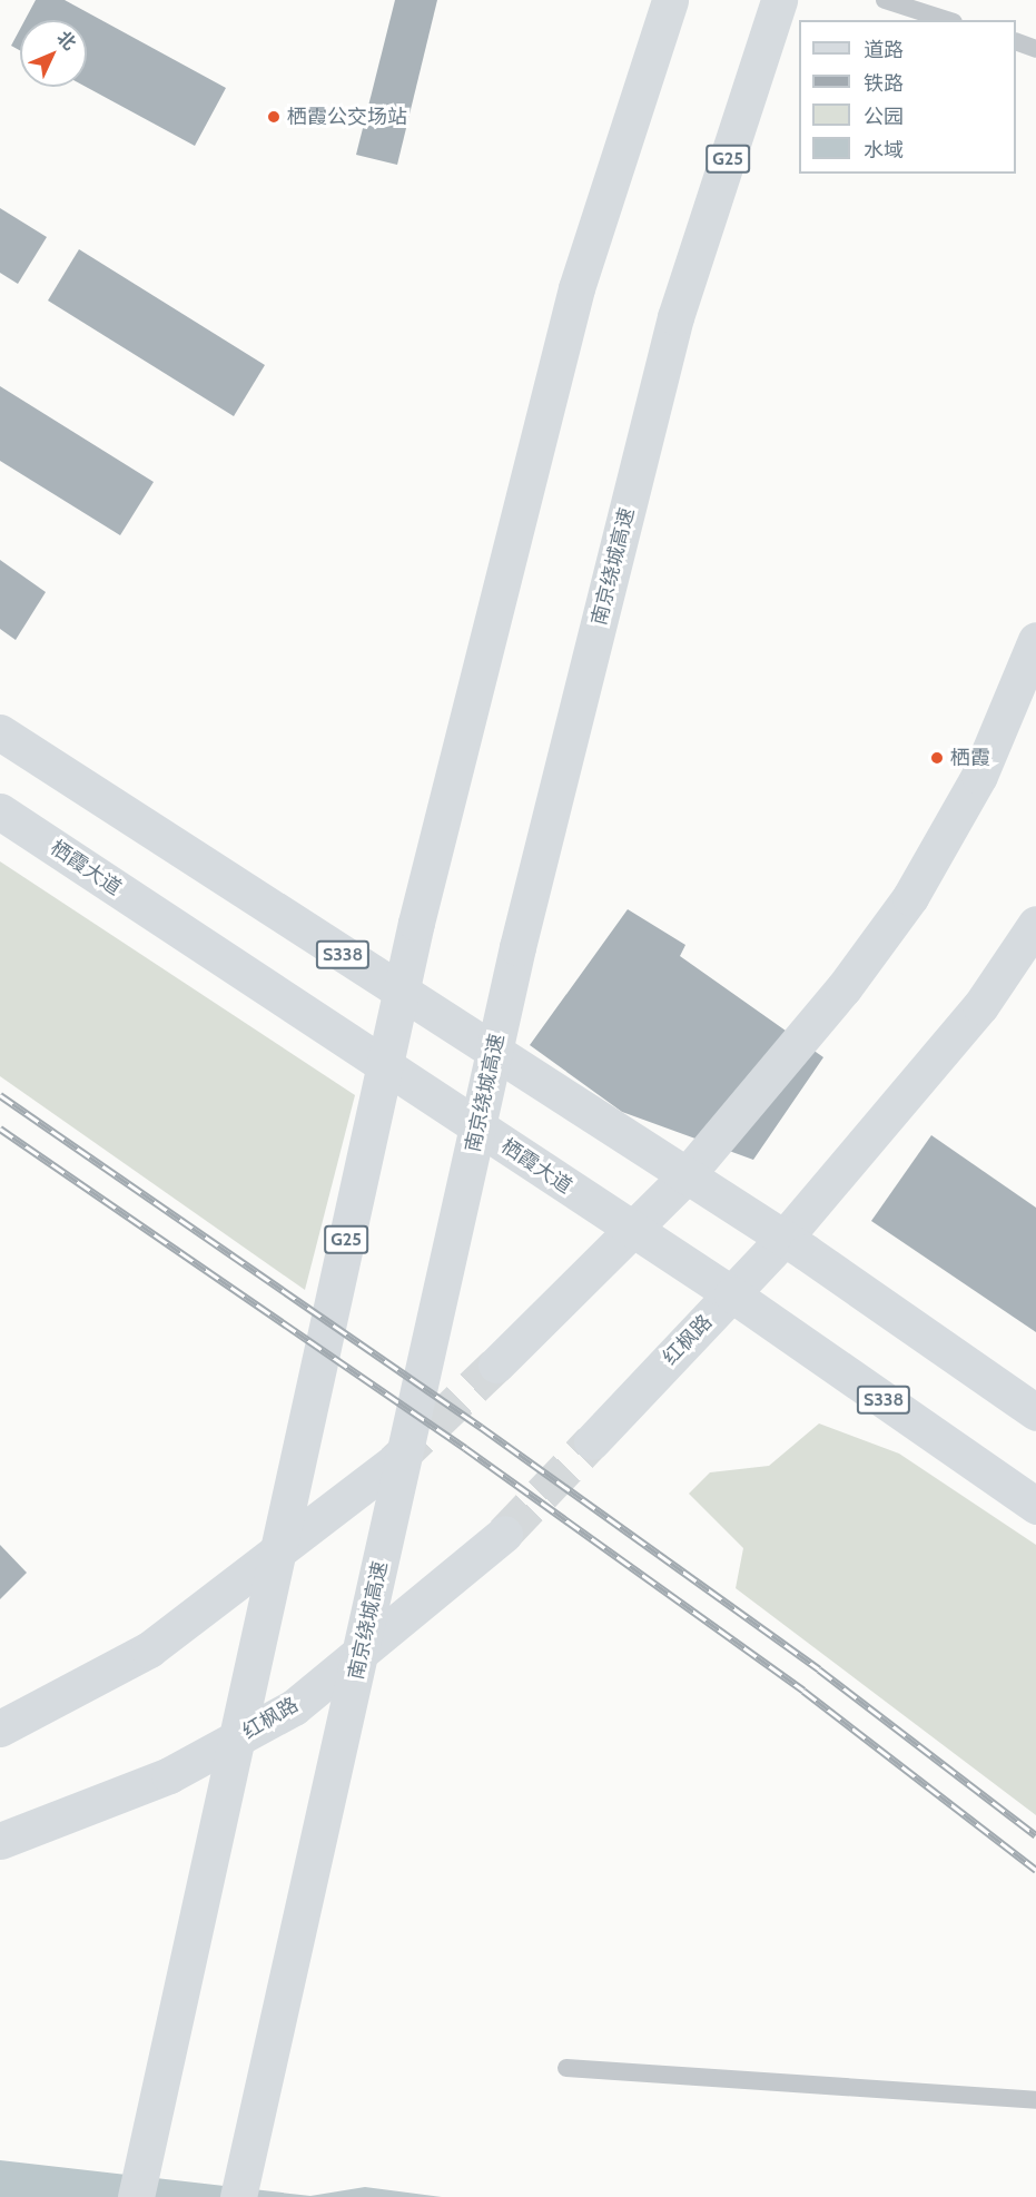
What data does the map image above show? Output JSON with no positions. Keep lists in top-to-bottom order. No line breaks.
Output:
{"streets":{"main road":["G25","南京绕城高速","栖霞大道","S338","红枫路"]},"crossings":[["栖霞大道","红枫路"],["S338","红枫路"]],"places":["栖霞公交场站","栖霞"],"legend":["道路","铁路","公园","水域"],"north":"top right"}
